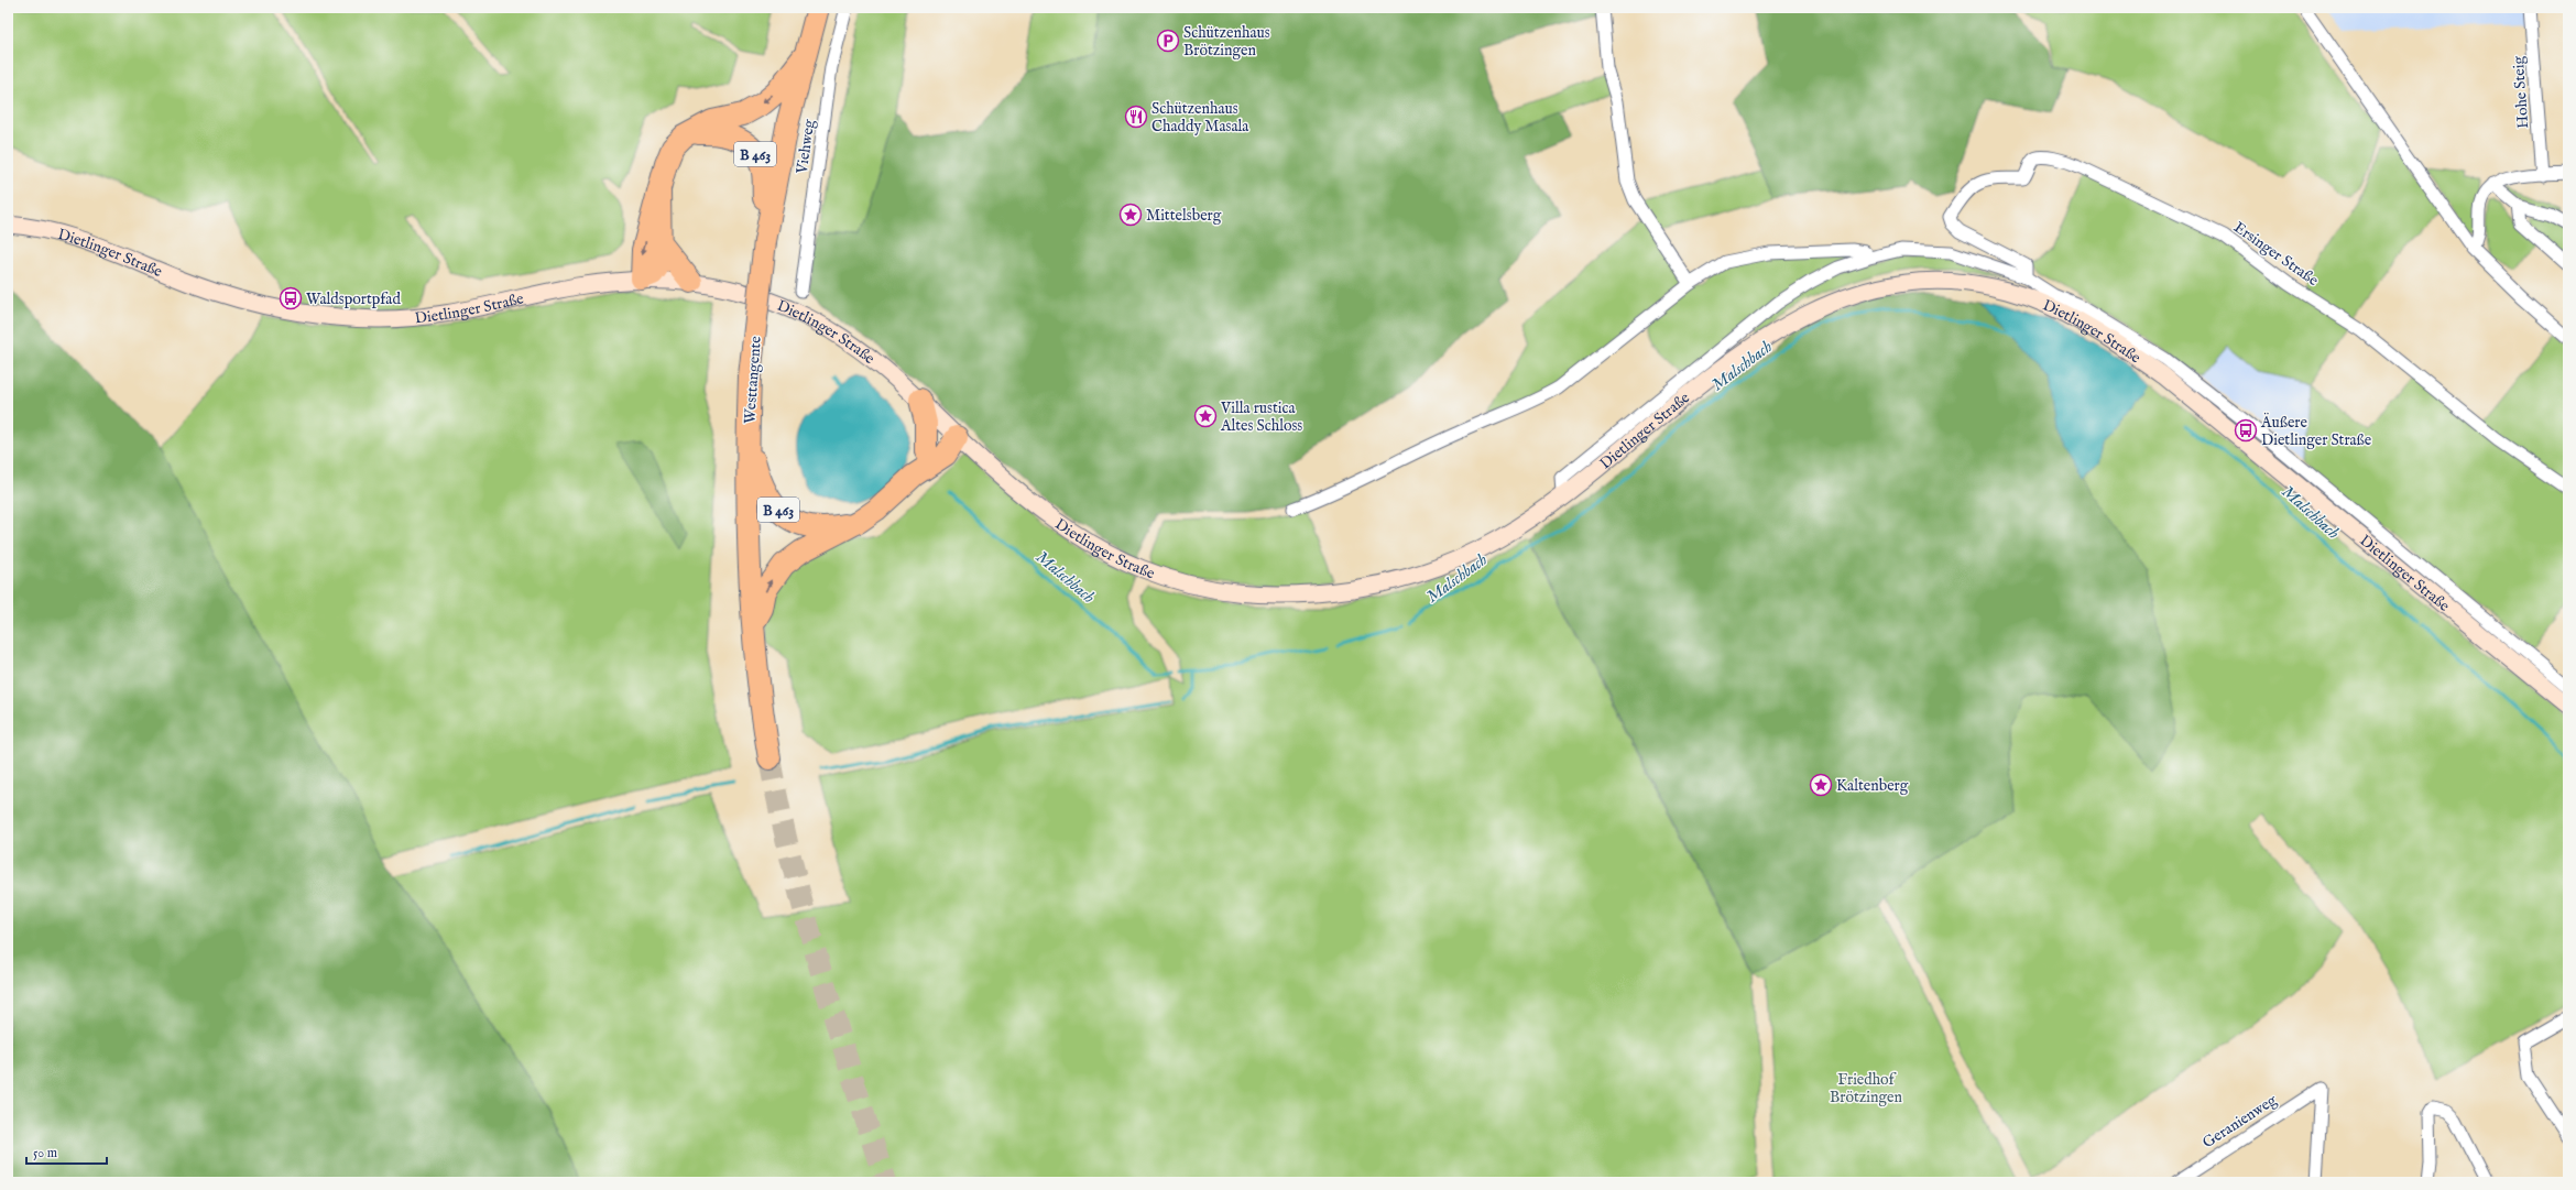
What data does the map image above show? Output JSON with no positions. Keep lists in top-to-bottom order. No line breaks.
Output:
{"streets":{"highway":["B 463","Westtangente"],"main road":["Dietlinger Straße"],"street":["Hohe Steig","Viehweg","Ersinger Straße","Geranienweg"]},"crossings":[["B 463","Dietlinger Straße"],["B 463","Westtangente"],["Dietlinger Straße","Ersinger Straße"]],"water":["Malschbach"],"parks":["Friedhof Brötzingen"],"places":{"parking":["Schützenhaus Brötzingen"],"restaurant":["Schützenhaus Chaddy Masala"],"place":["Mittelsberg","Villa rustica Altes Schloss","Kaltenberg"],"bus stop":["Waldsportpfad","Äußere Dietlinger Straße"]},"scale_bar":"50 m"}
